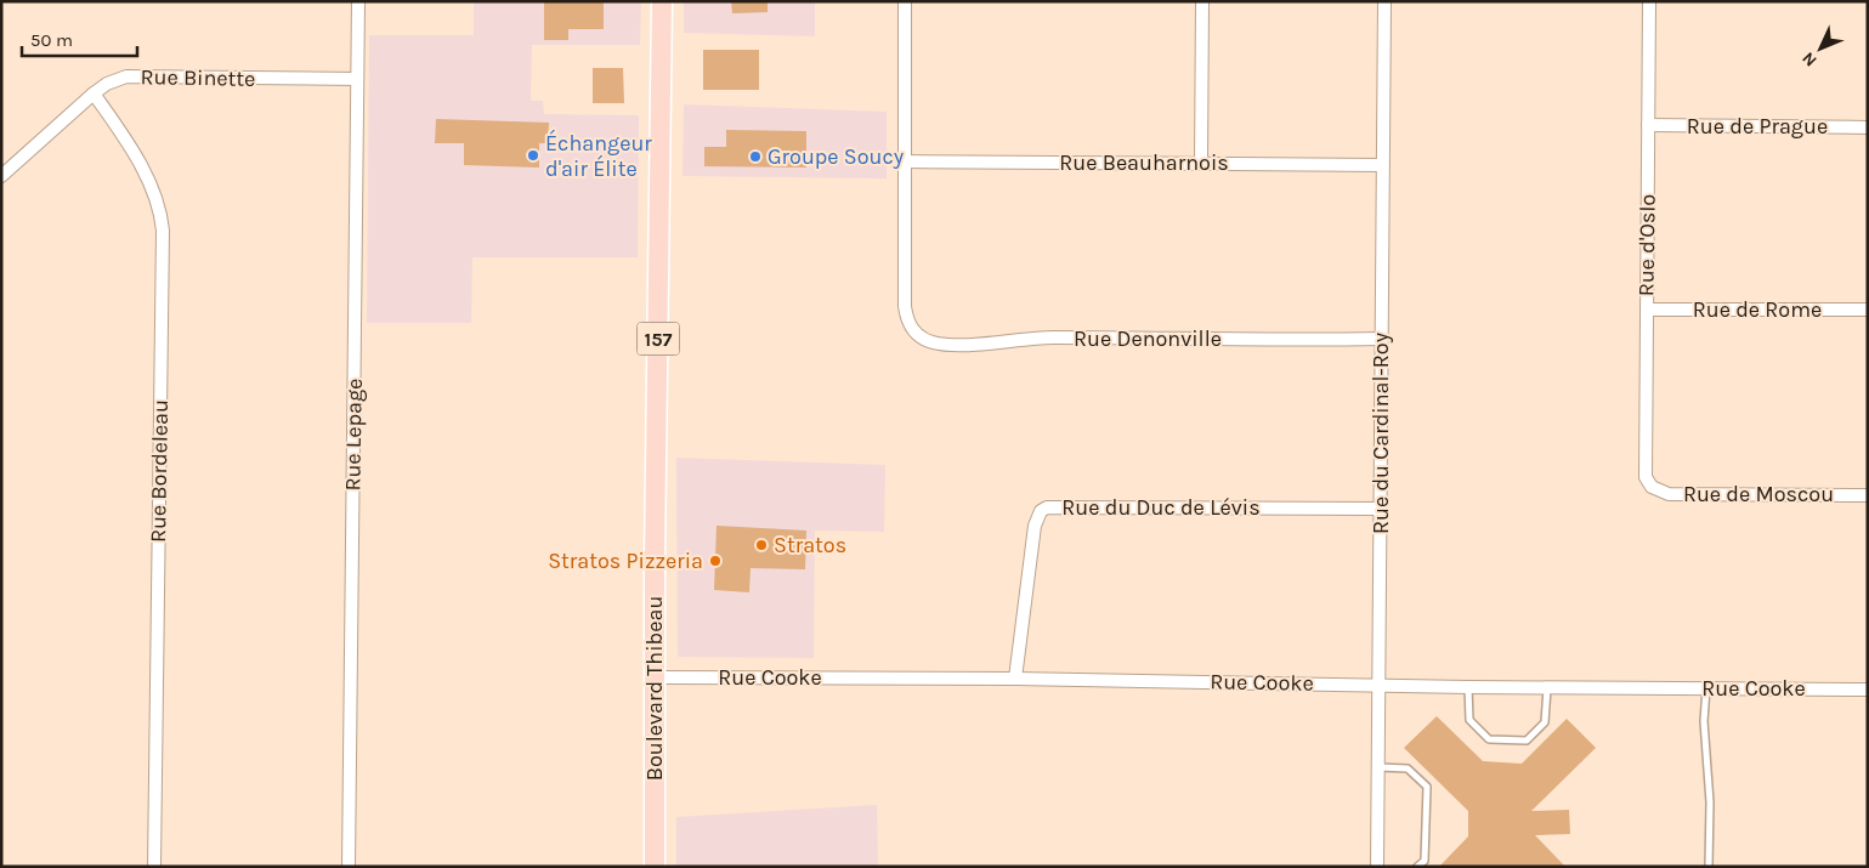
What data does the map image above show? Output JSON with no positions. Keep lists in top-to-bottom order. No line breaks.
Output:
{"streets":{"main road":["157","Boulevard Thibeau"],"street":["Rue Binette","Rue de Prague","Rue Beauharnois","Rue d'Oslo","Rue de Rome","Rue Denonville","Rue du Cardinal-Roy","Rue Lepage","Rue Bordeleau","Rue de Moscou","Rue du Duc de Lévis","Rue Cooke"]},"crossings":[["Rue Binette","Rue Lepage"],["Rue Binette","Rue Bordeleau"],["Rue de Prague","Rue d'Oslo"],["Rue Beauharnois","Rue Denonville"],["Rue Beauharnois","Rue du Cardinal-Roy"],["Rue d'Oslo","Rue de Rome"],["Rue d'Oslo","Rue de Moscou"],["Rue Denonville","Rue du Cardinal-Roy"],["Rue du Cardinal-Roy","Rue du Duc de Lévis"],["Rue du Cardinal-Roy","Rue Cooke"],["Rue du Duc de Lévis","Rue Cooke"],["Rue Cooke","Boulevard Thibeau"]],"places":["Échangeur d'air Élite","Groupe Soucy","Stratos","Stratos Pizzeria"],"scale_bar":"50 m","north":"bottom left"}
